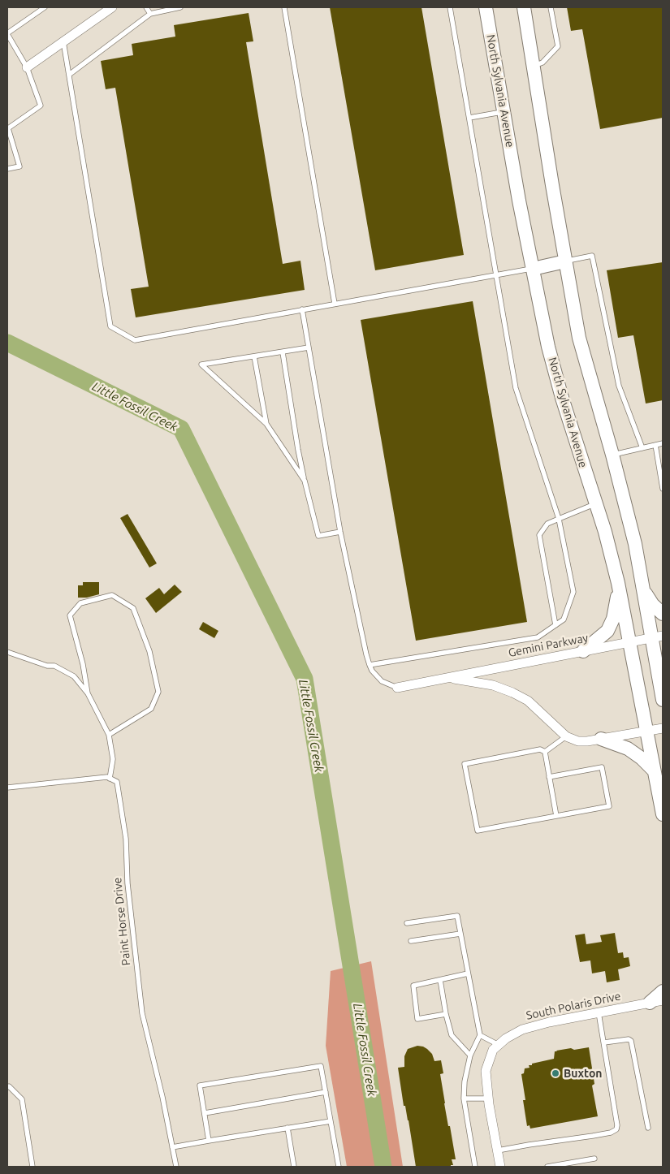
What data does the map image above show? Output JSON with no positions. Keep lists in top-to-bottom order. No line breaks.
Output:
{"streets":{"main road":["North Sylvania Avenue"],"street":["Gemini Parkway","South Polaris Drive"],"lane":["Paint Horse Drive"]},"crossings":[["North Sylvania Avenue","Gemini Parkway"]],"water":["Little Fossil Creek"],"places":["Buxton"]}
